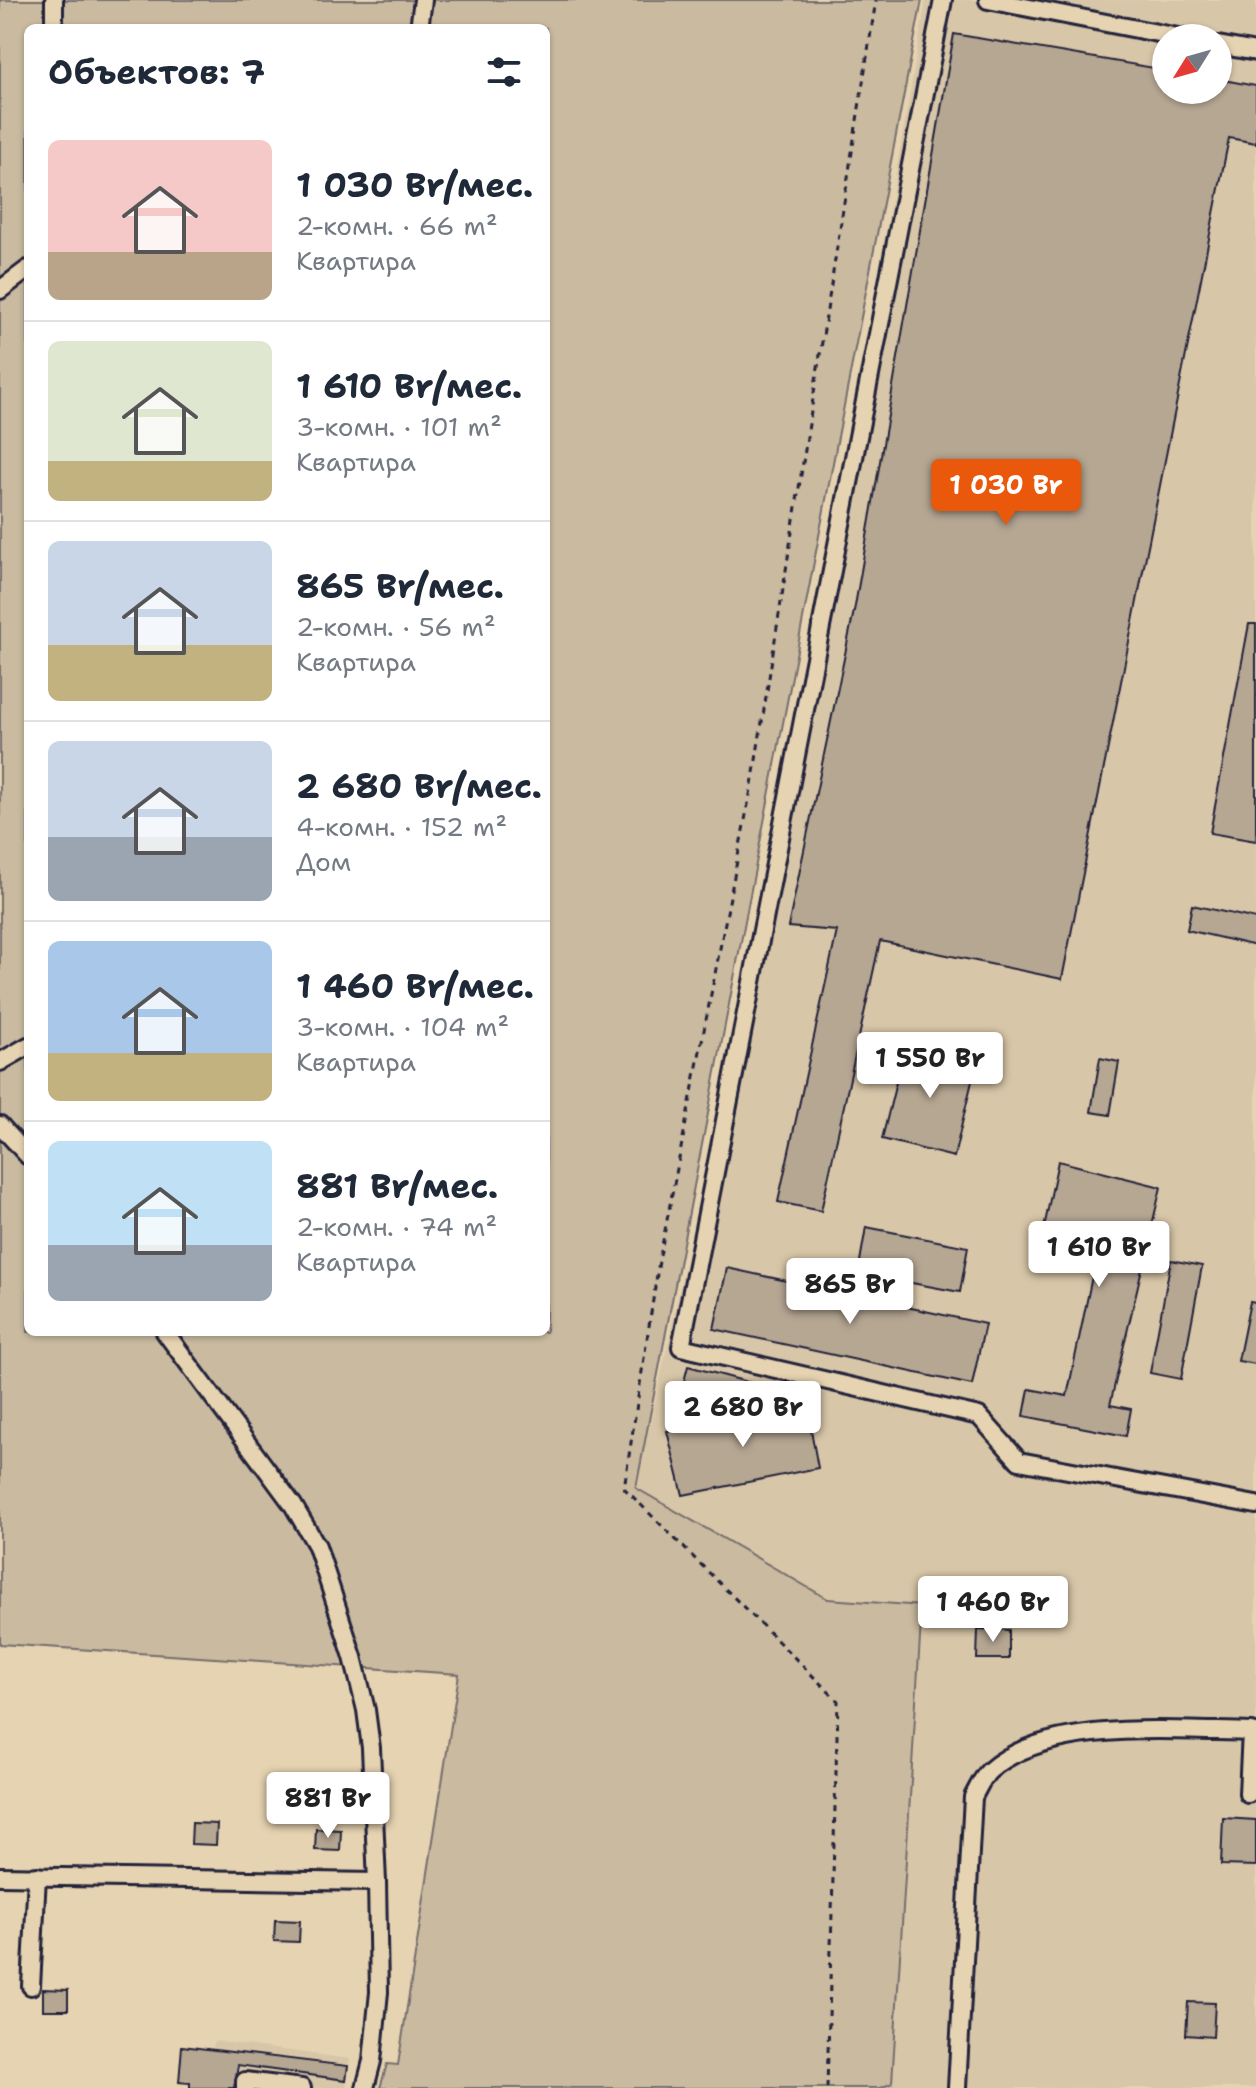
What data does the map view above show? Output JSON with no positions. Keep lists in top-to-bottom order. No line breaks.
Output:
{"north":"bottom left","page":{"heading":"Объектов: 7","list":[{"name":"1 030 Br/мес.","note":"2-комн. · 66 m² · Квартира"},{"name":"1 610 Br/мес.","note":"3-комн. · 101 m² · Квартира"},{"name":"865 Br/мес.","note":"2-комн. · 56 m² · Квартира"},{"name":"2 680 Br/мес.","note":"4-комн. · 152 m² · Дом"},{"name":"1 460 Br/мес.","note":"3-комн. · 104 m² · Квартира"},{"name":"881 Br/мес.","note":"2-комн. · 74 m² · Квартира"}],"price":["1 030 Br","1 550 Br","1 610 Br","865 Br","2 680 Br","1 460 Br","881 Br"]}}
